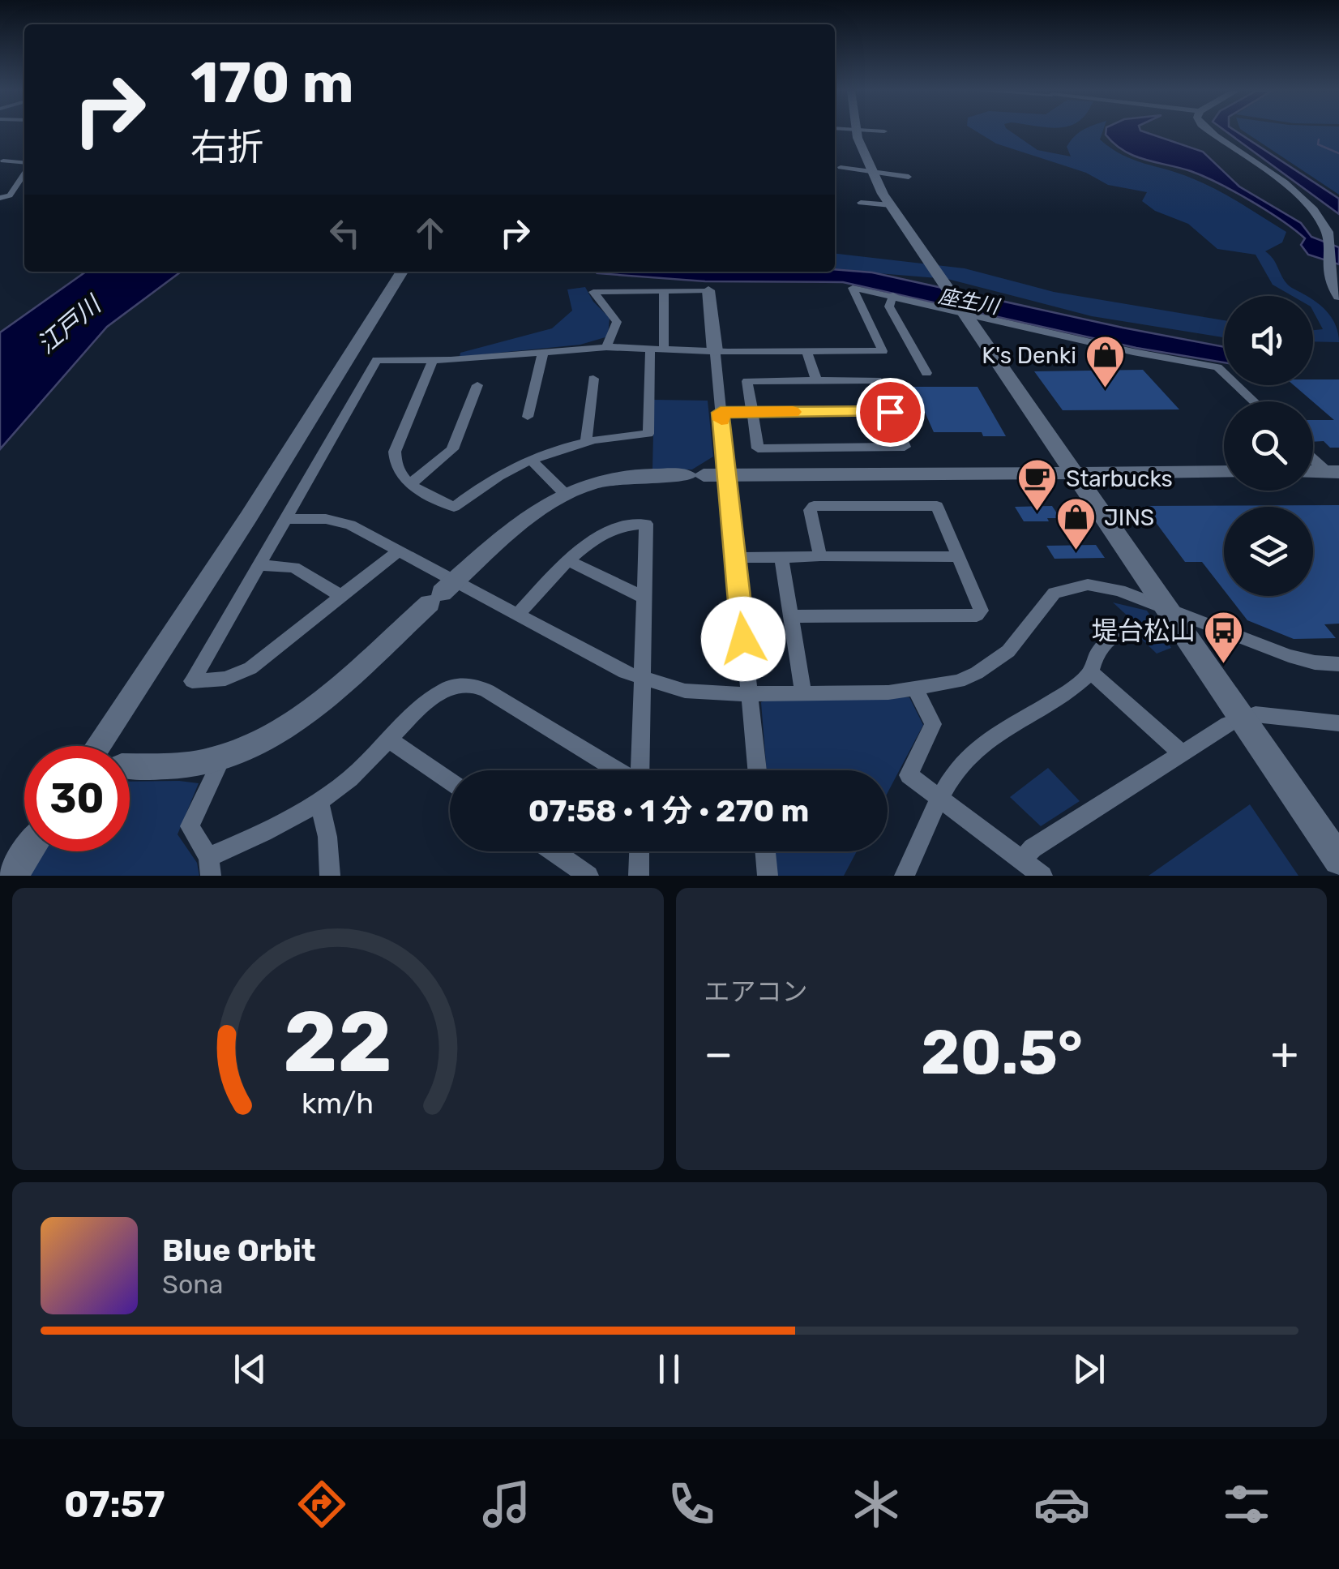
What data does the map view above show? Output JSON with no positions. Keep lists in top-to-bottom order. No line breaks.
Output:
{"water":["座生川","江戸川"],"places":{"shop":["K's Denki","JINS"],"cafe":["Starbucks"],"bus stop":["堤台松山"]},"page":{"turn":["170 m","右折"],"limit":"30","trip":"07:58 · 1 分 · 270 m","tile":"エアコン","heat":["−","20.5°","+"],"song":["Blue Orbit","Sona"],"tabs":"07:57","gauge":["22","km/h"]}}
